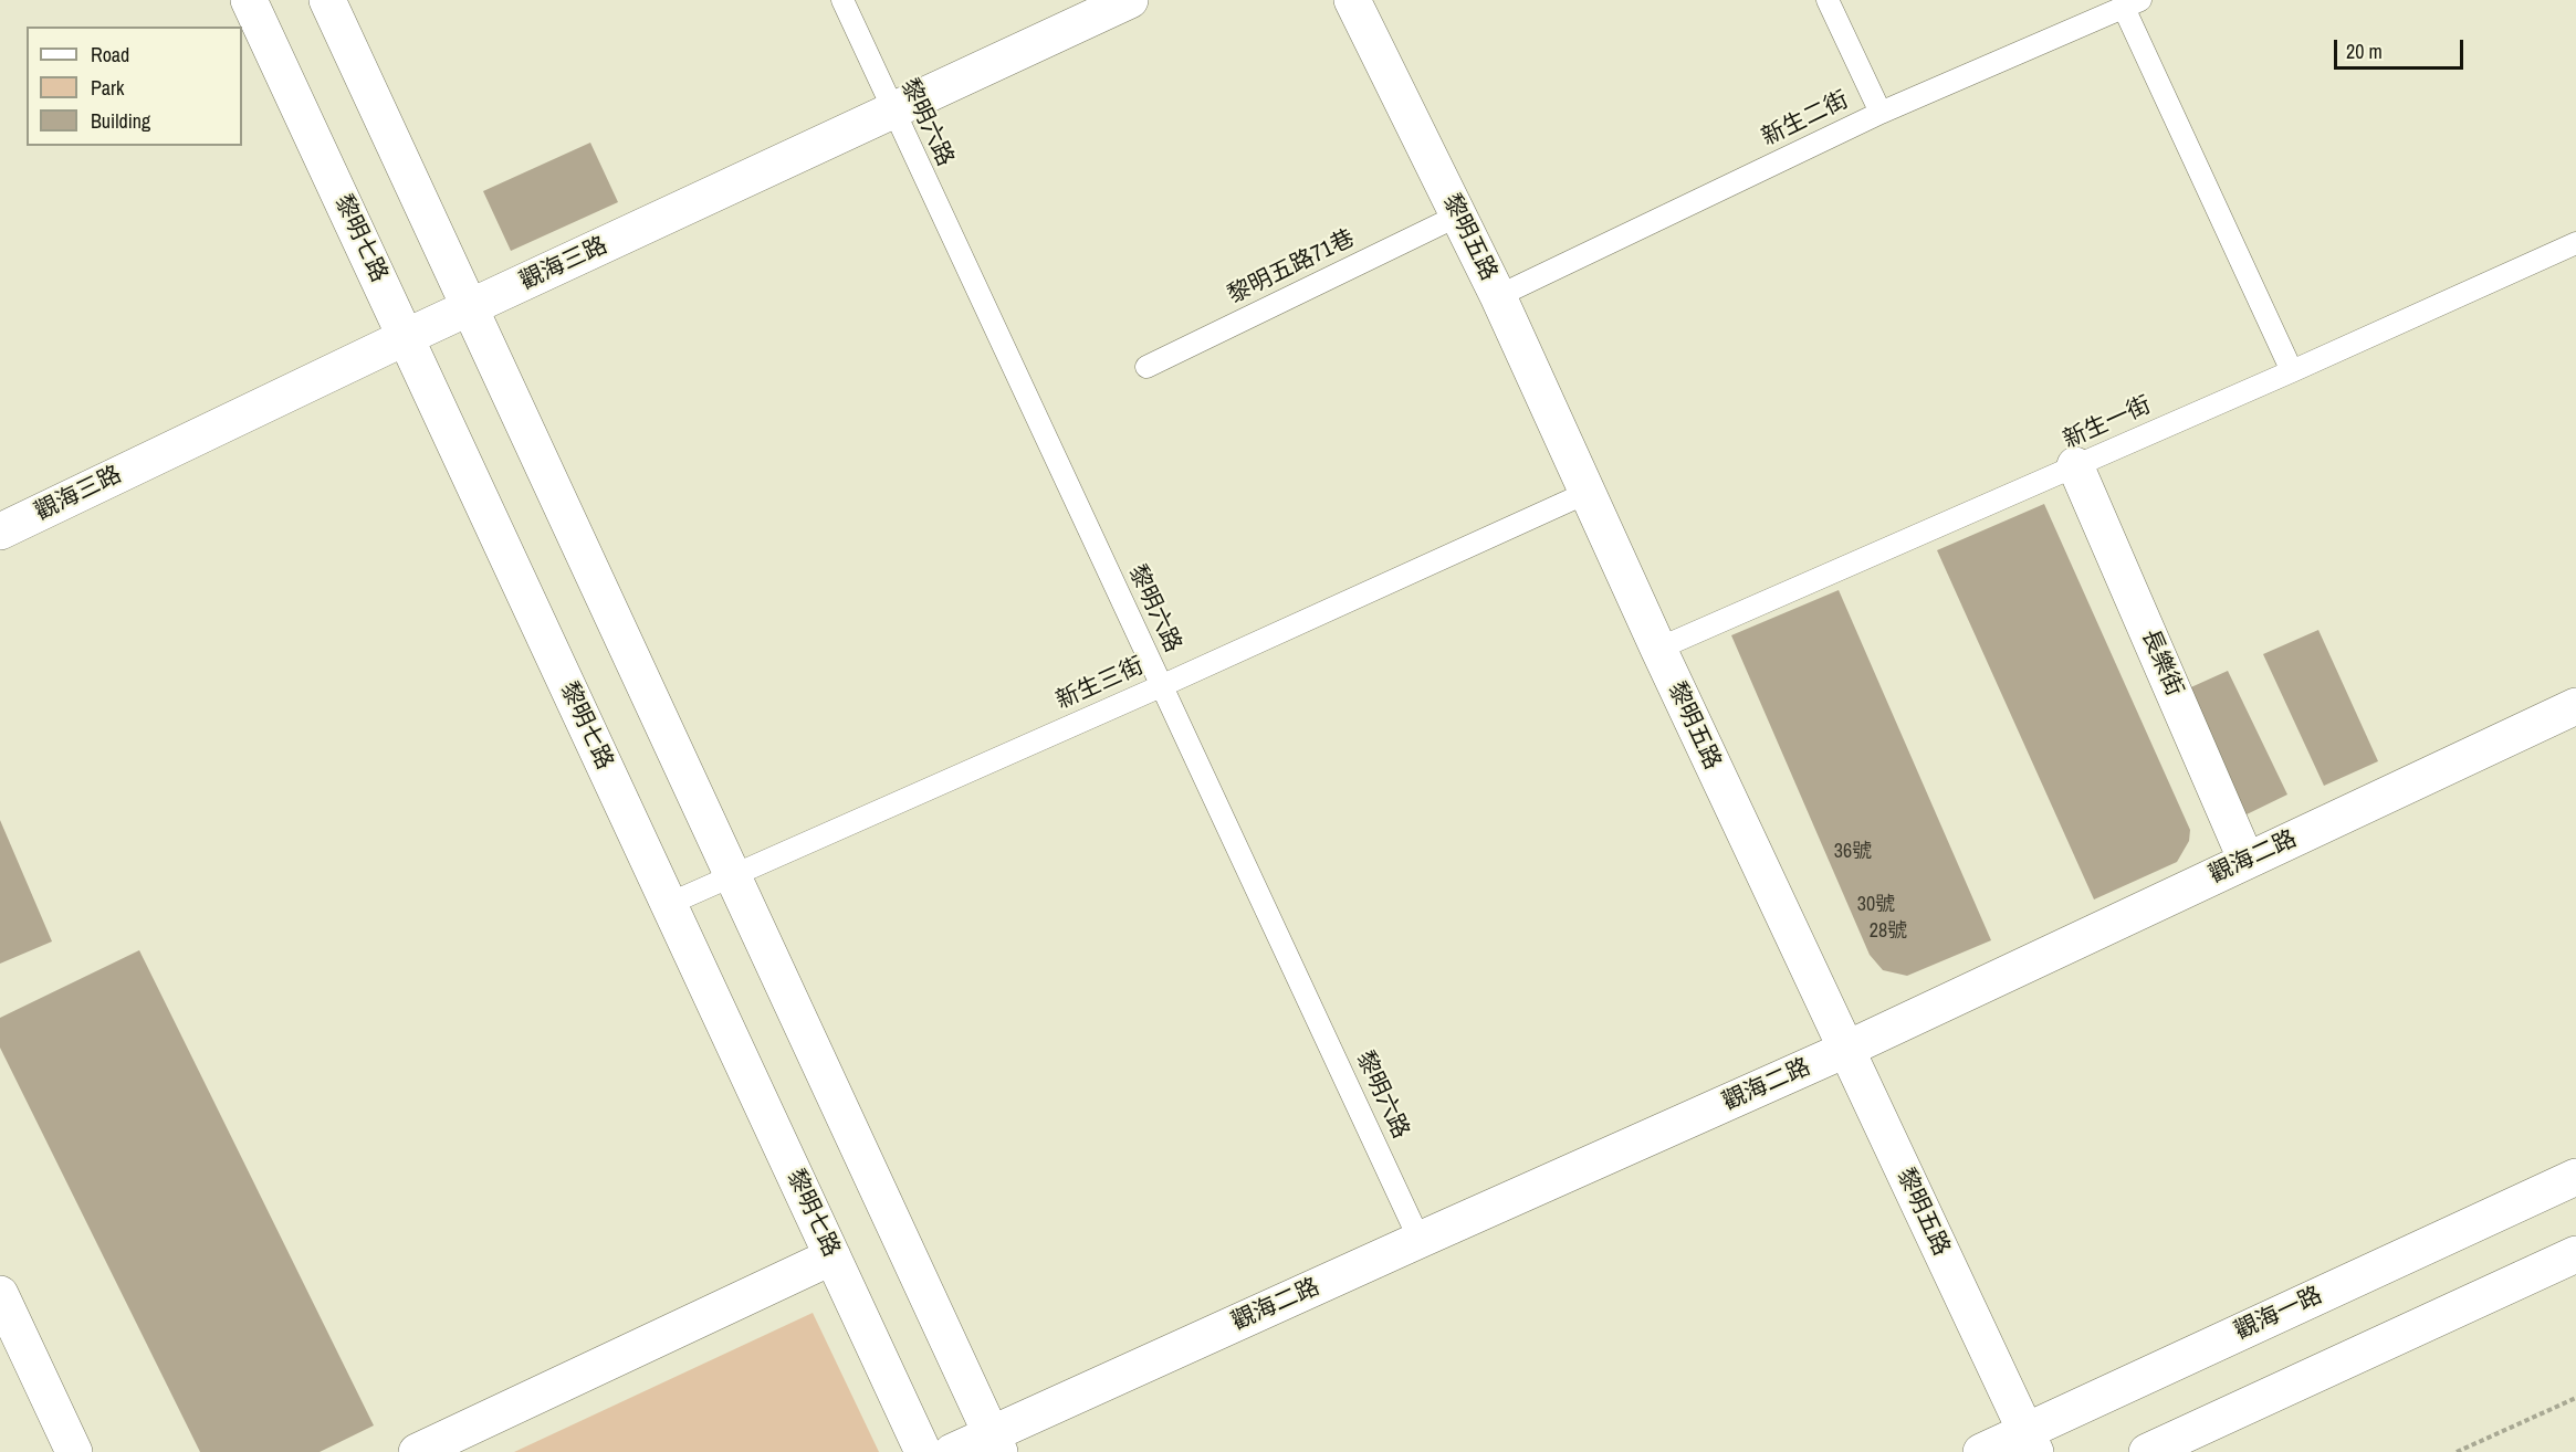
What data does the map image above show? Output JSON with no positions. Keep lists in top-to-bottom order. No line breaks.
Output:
{"streets":{"street":["黎明五路","黎明七路","觀海三路","長樂街","觀海二路","觀海一路"],"lane":["新生二街","黎明六路","黎明五路71巷","新生一街","新生三街"]},"crossings":[["新生二街","黎明五路"],["黎明六路","觀海三路"],["黎明六路","新生三街"],["黎明六路","觀海二路"],["黎明五路","黎明五路71巷"],["黎明五路","新生一街"],["黎明五路","新生三街"],["黎明五路","觀海二路"],["黎明五路","觀海一路"],["黎明七路","觀海三路"],["黎明七路","新生三街"],["新生一街","長樂街"],["長樂街","觀海二路"]],"house_numbers":["36號","30號","28號"],"legend":["Road","Park","Building"],"scale_bar":"20 m"}
